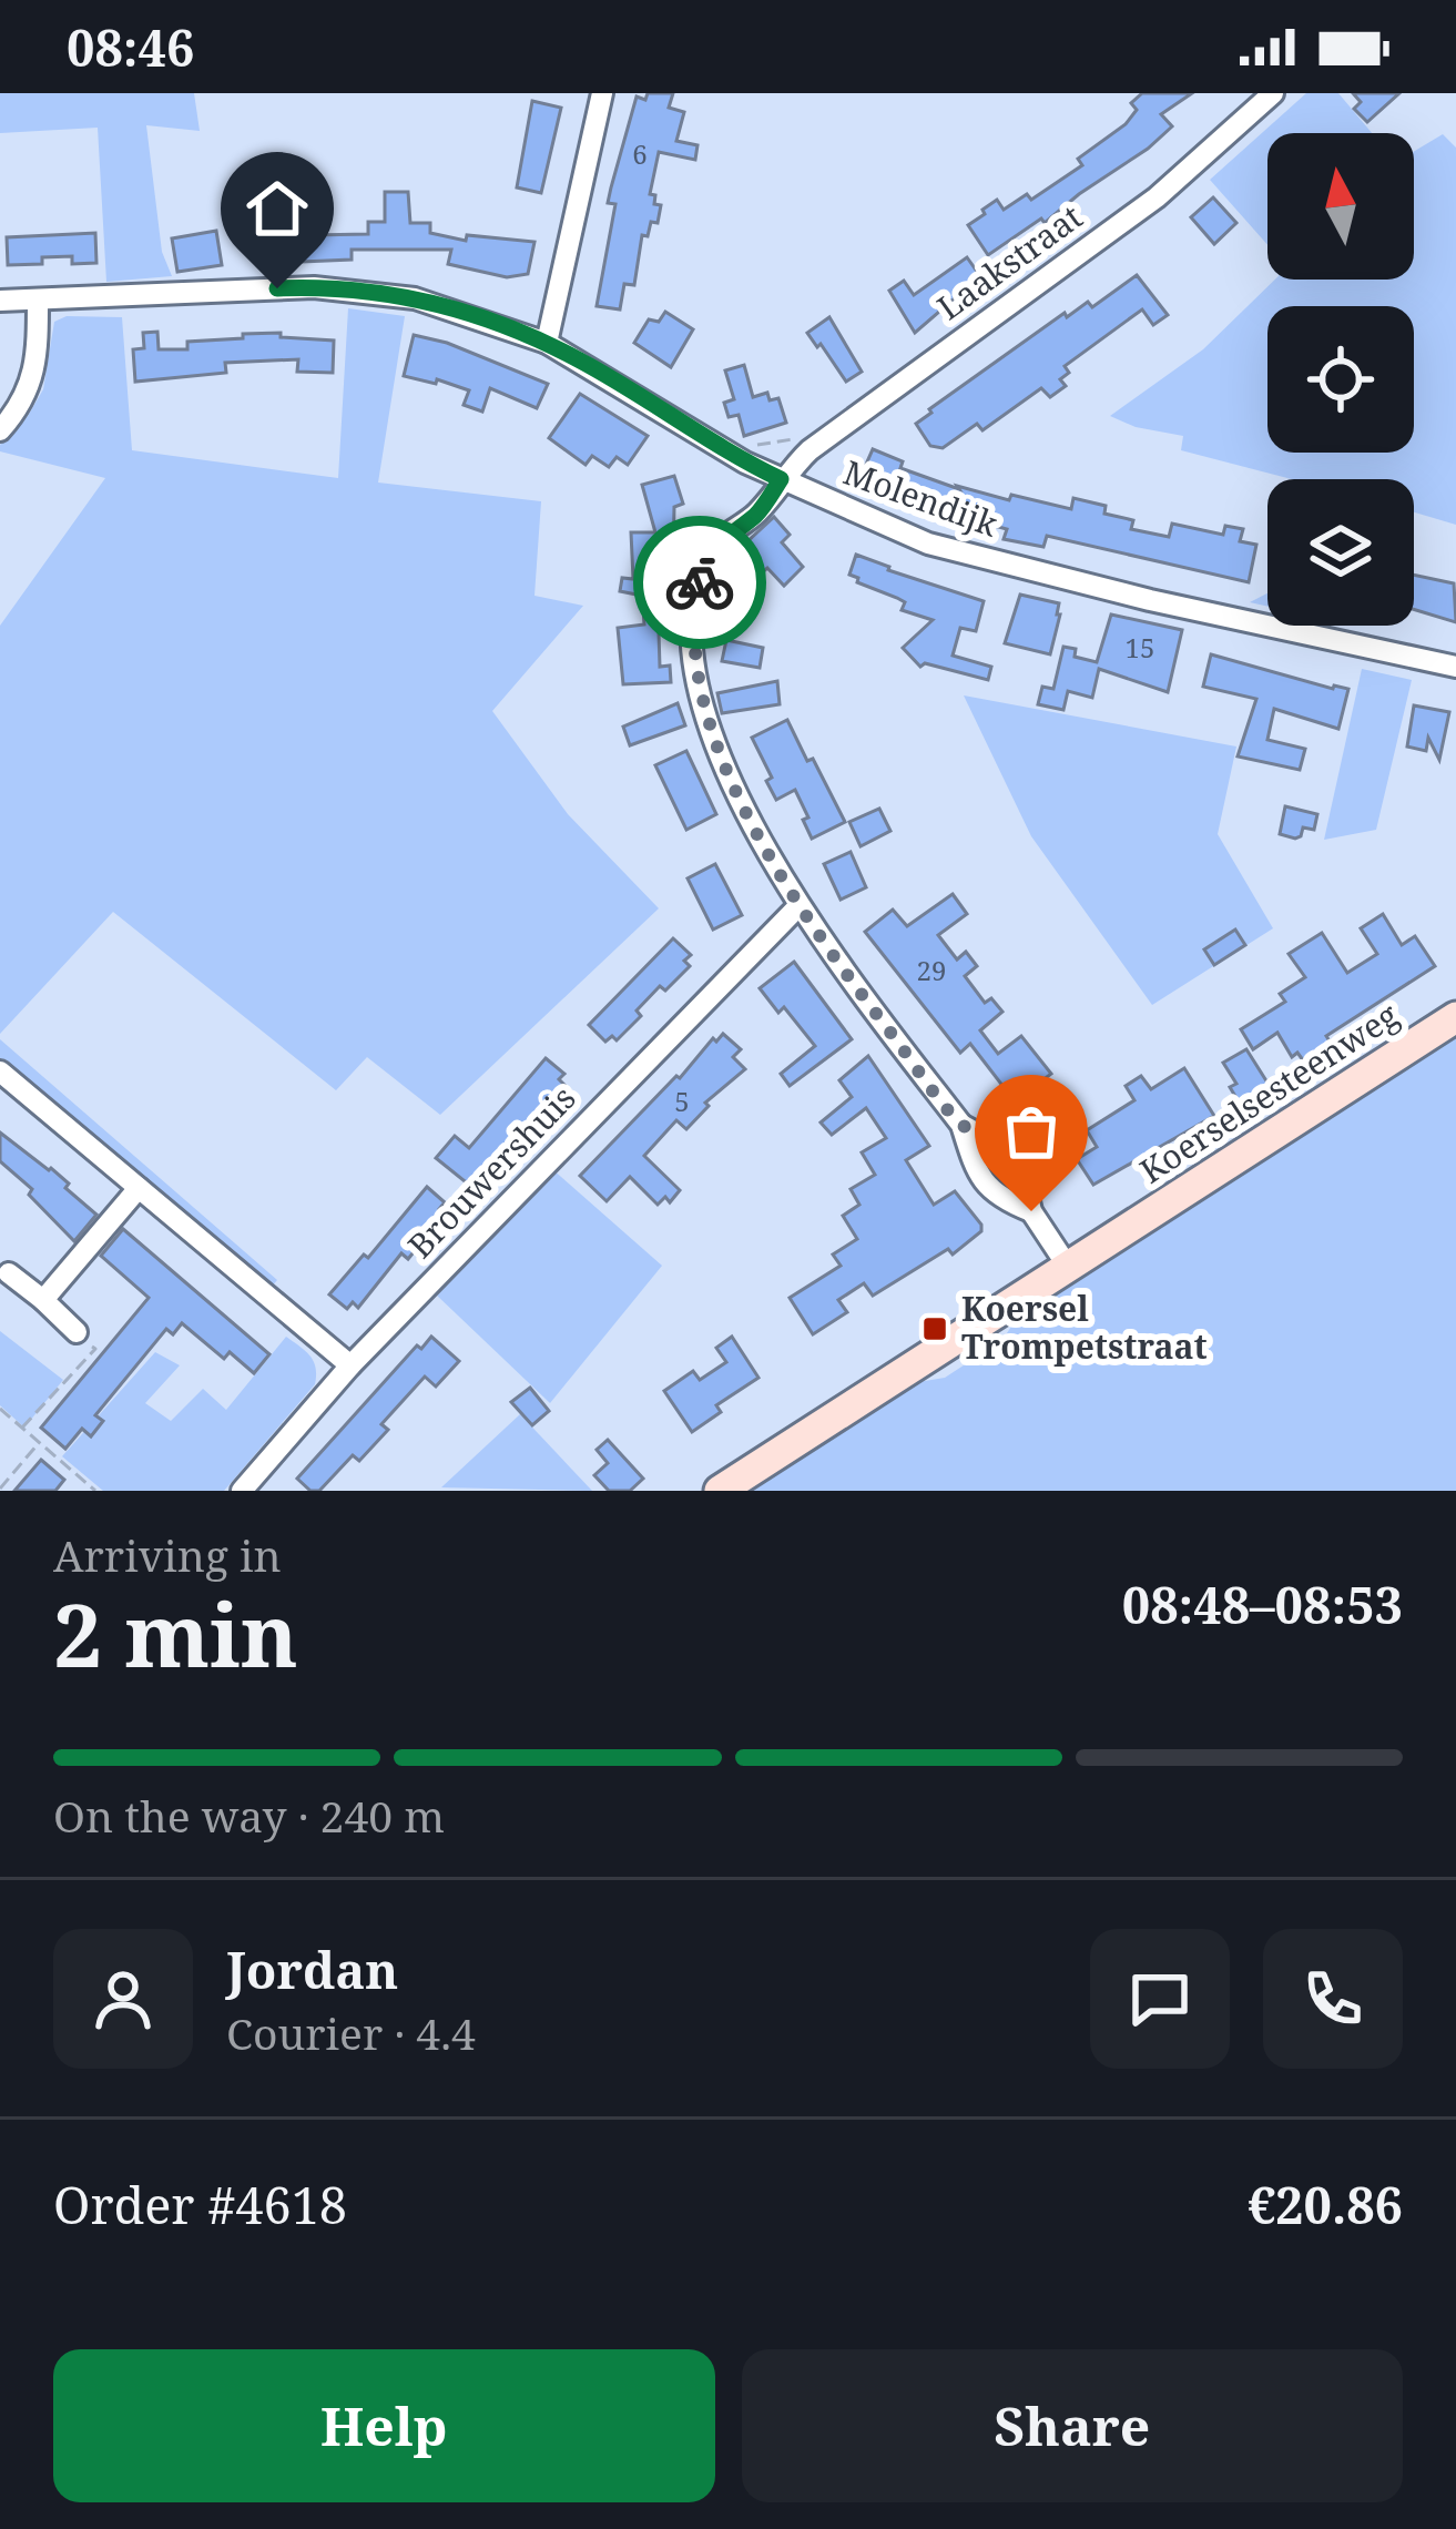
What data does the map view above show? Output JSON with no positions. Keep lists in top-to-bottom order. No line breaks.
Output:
{"streets":{"street":["Laakstraat","Molendijk","Koerselsesteenweg","Brouwershuis"]},"crossings":[["Laakstraat","Molendijk"],["Laakstraat","Brouwershuis"]],"places":{"transit":["Koersel Trompetstraat"]},"house_numbers":["6","15","29","5"],"north":"top","page":{"status":"08:46","heading":["2 min","Arriving in","08:48–08:53"],"panel":["Jordan","Courier · 4.4","Order #4618","€20.86"],"bar":"On the way · 240 m","buttons":["Help","Share"]}}
